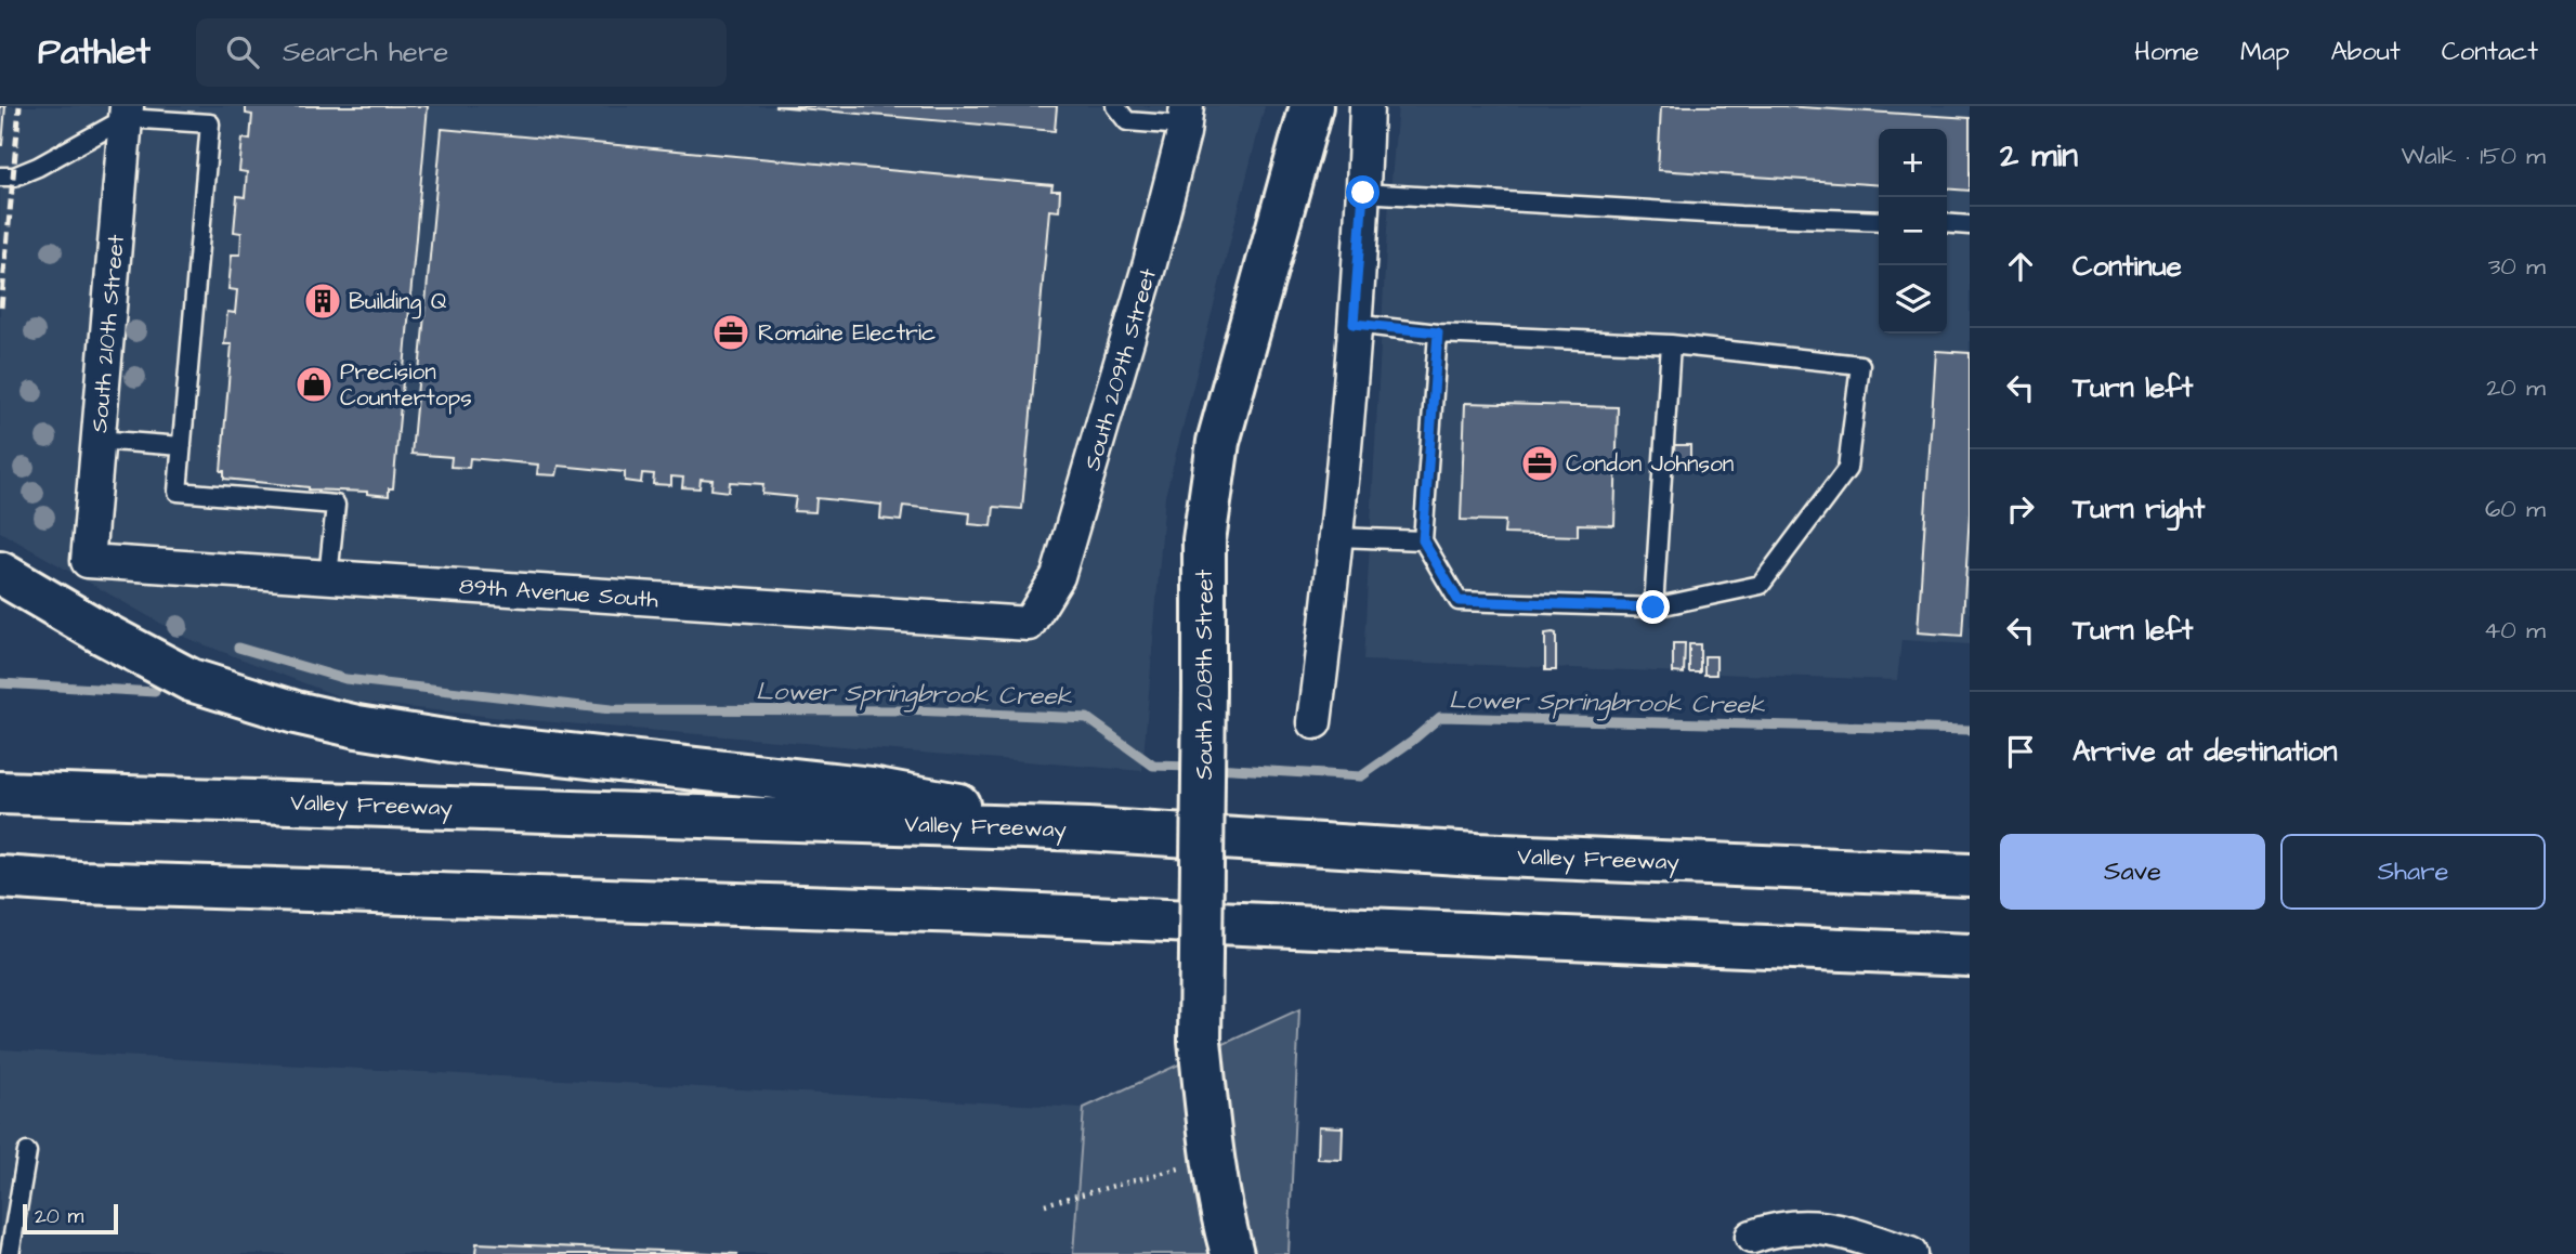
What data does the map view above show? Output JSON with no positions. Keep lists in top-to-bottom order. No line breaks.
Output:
{"streets":{"main road":["South 208th Street","Valley Freeway"],"street":["South 210th Street","South 209th Street","89th Avenue South"]},"crossings":[["South 210th Street","89th Avenue South"],["South 209th Street","89th Avenue South"]],"water":["Lower Springbrook Creek"],"places":{"building":["Building Q"],"office":["Romaine Electric","Condon Johnson"],"shop":["Precision Countertops"]},"scale_bar":"20 m","page":{"header":"Pathlet","search":"Search here","nav":["Home","Map","About","Contact"],"heading":["2 min","Walk · 150 m"],"map_buttons":["+","−"],"list":[["Continue","30 m"],["Turn left","20 m"],["Turn right","60 m"],["Turn left","40 m"],"Arrive at destination"],"buttons":["Save","Share"],"scale":"20 m"}}
